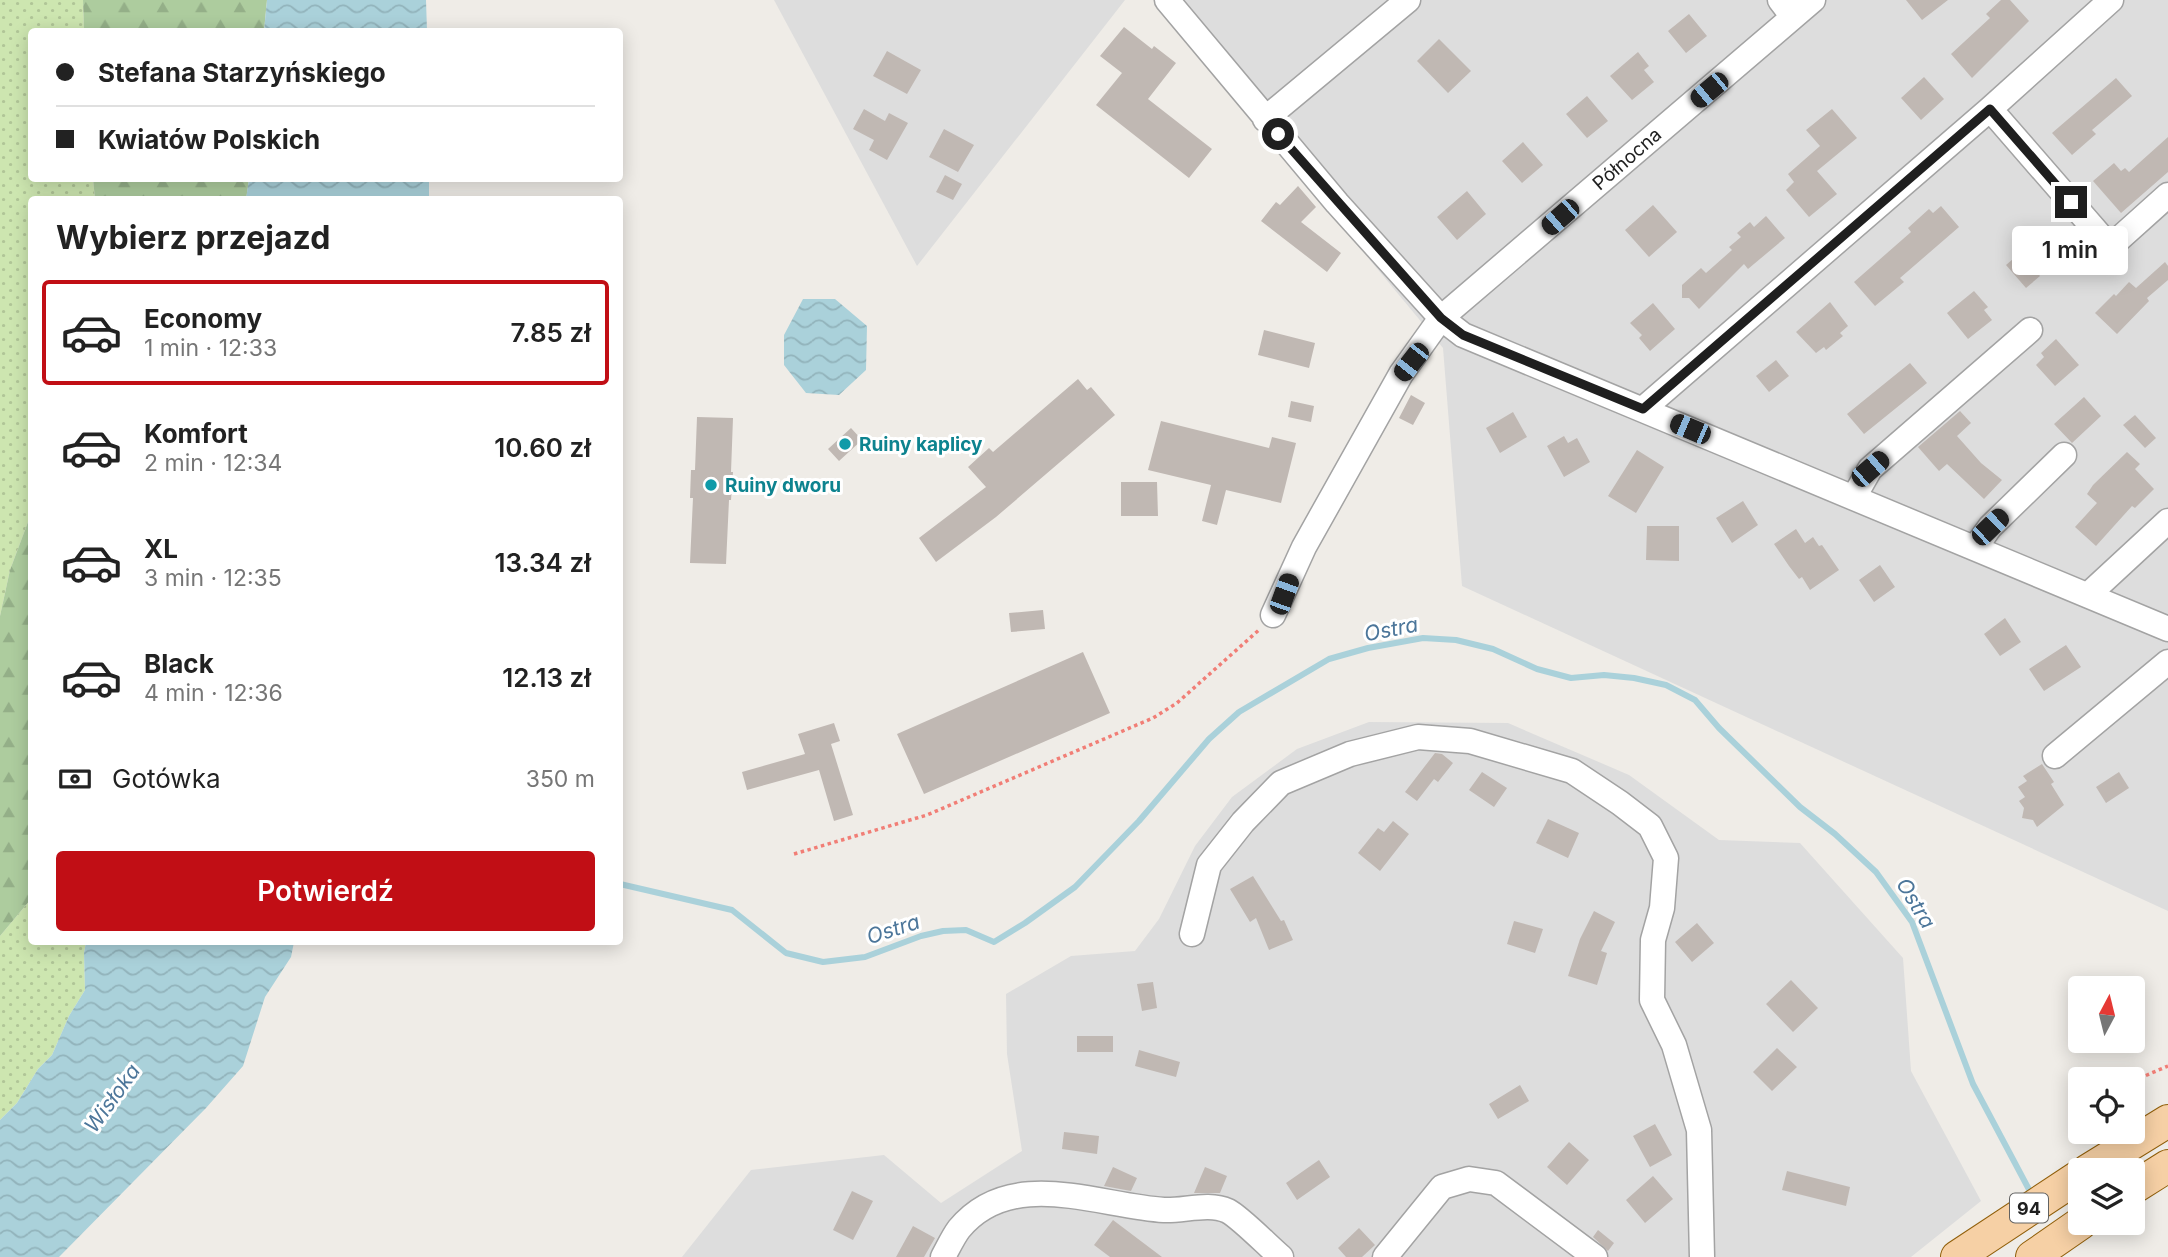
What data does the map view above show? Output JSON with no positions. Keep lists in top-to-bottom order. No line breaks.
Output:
{"streets":{"main road":["94"],"street":["Północna"]},"water":["Ostra","Wisłoka"],"places":["Ruiny kaplicy","Ruiny dworu"],"north":"top","page":{"banner":["Stefana Starzyńskiego","Kwiatów Polskich"],"heading":"Wybierz przejazd","bubble":"1 min","list":[{"name":"Economy","note":"1 min · 12:33","value":"7.85 zł"},{"name":"Komfort","note":"2 min · 12:34","value":"10.60 zł"},{"name":"XL","note":"3 min · 12:35","value":"13.34 zł"},{"name":"Black","note":"4 min · 12:36","value":"12.13 zł"}],"pay":["Gotówka","350 m"],"buttons":"Potwierdź"}}
